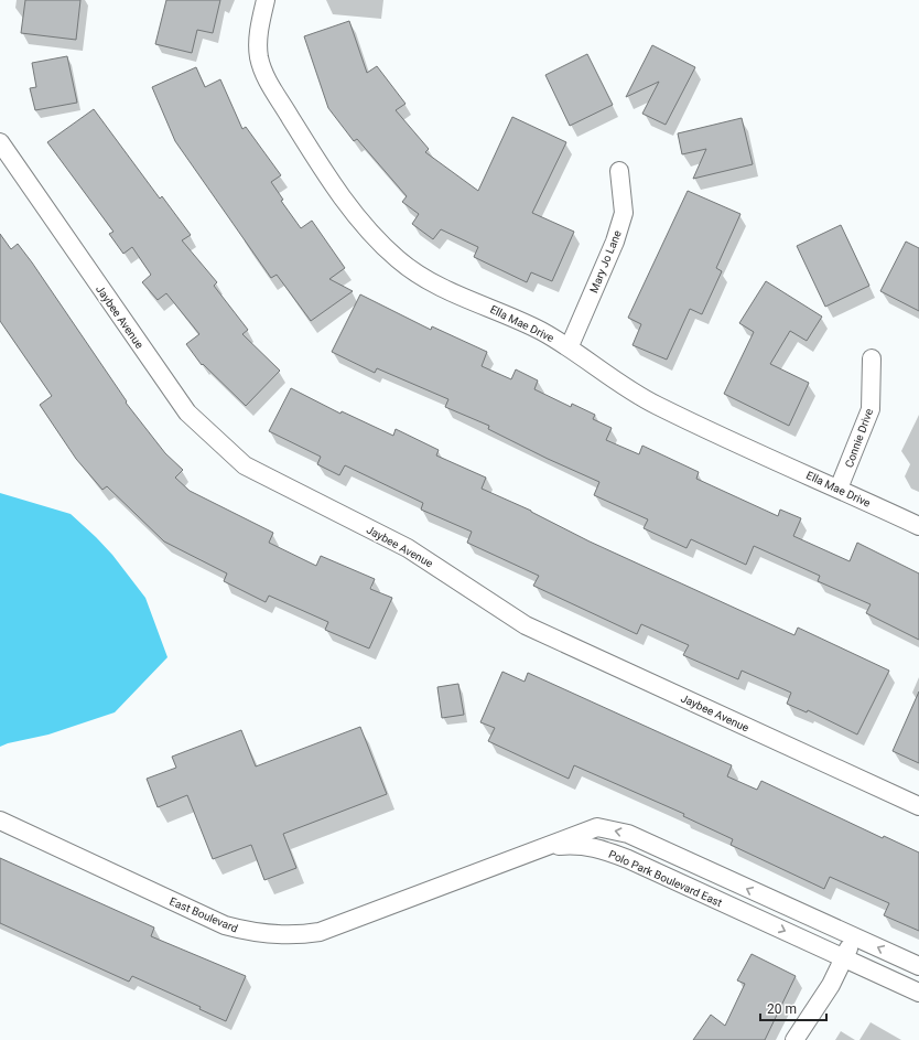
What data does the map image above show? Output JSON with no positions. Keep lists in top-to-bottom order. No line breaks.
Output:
{"streets":{"street":["Mary Jo Lane","Jaybee Avenue","Ella Mae Drive","Connie Drive","Polo Park Boulevard East","East Boulevard"]},"crossings":[["Mary Jo Lane","Ella Mae Drive"],["Ella Mae Drive","Connie Drive"],["Polo Park Boulevard East","East Boulevard"]],"scale_bar":"20 m"}
